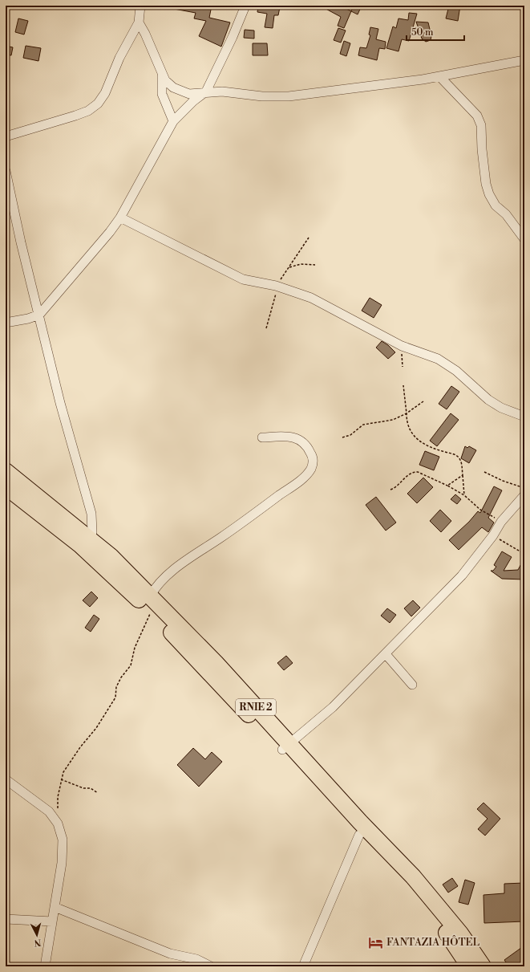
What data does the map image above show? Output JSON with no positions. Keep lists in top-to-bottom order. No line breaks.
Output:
{"streets":{"highway":["RNIE 2"]},"places":{"hotel":["FANTAZIA HÔTEL"]},"scale_bar":"50 m","north":"bottom"}
